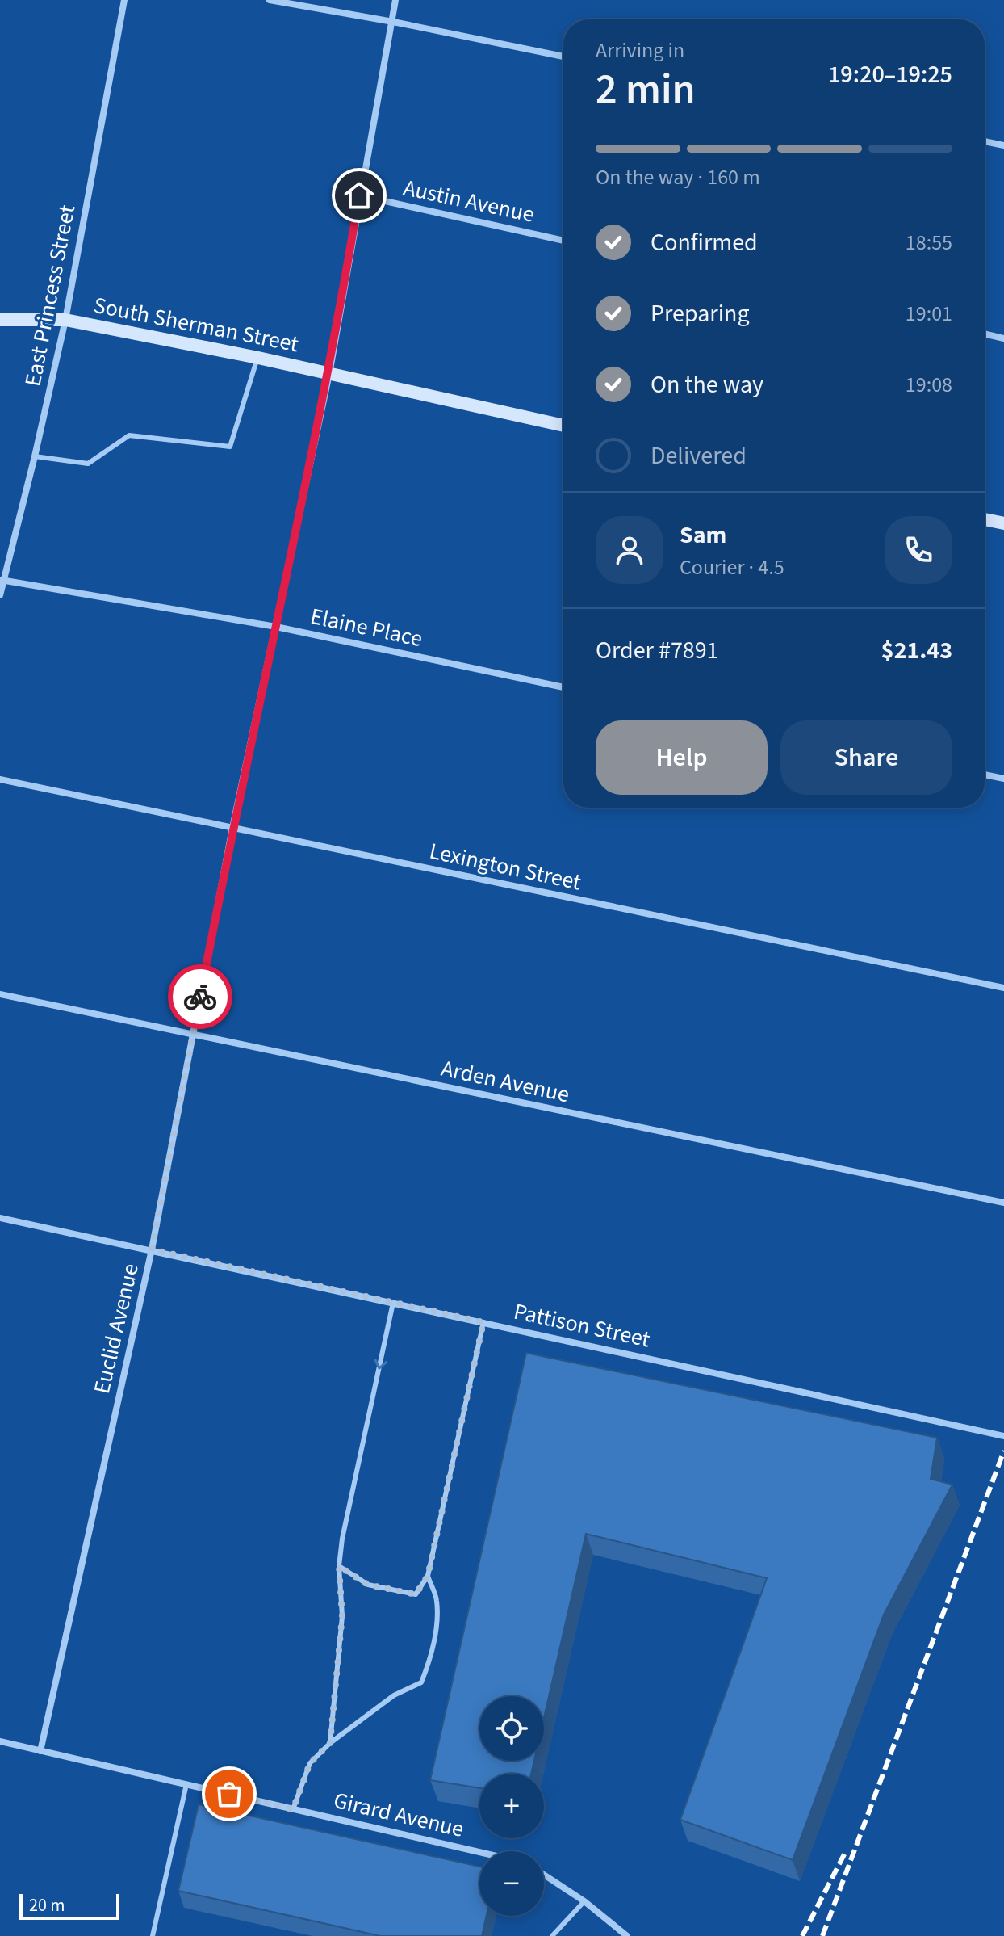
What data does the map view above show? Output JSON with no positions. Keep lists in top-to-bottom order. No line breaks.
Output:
{"streets":{"main road":["South Sherman Street"],"street":["Austin Avenue","East Princess Street","Elaine Place","Lexington Street","Arden Avenue","Pattison Street","Euclid Avenue","Girard Avenue"]},"crossings":[["Austin Avenue","Euclid Avenue"],["East Princess Street","South Sherman Street"],["East Princess Street","Elaine Place"],["South Sherman Street","Euclid Avenue"],["Elaine Place","Euclid Avenue"],["Lexington Street","Euclid Avenue"],["Arden Avenue","Euclid Avenue"],["Pattison Street","Euclid Avenue"],["Euclid Avenue","Girard Avenue"]],"scale_bar":"20 m","page":{"heading":["2 min","Arriving in","19:20–19:25"],"panel":["Sam","Courier · 4.5","Order #7891","$21.43"],"bar":"On the way · 160 m","list":[["Confirmed","18:55"],["Preparing","19:01"],["On the way","19:08"],"Delivered"],"buttons":["Help","Share"],"map_buttons":["+","−"],"scale":"20 m"}}
